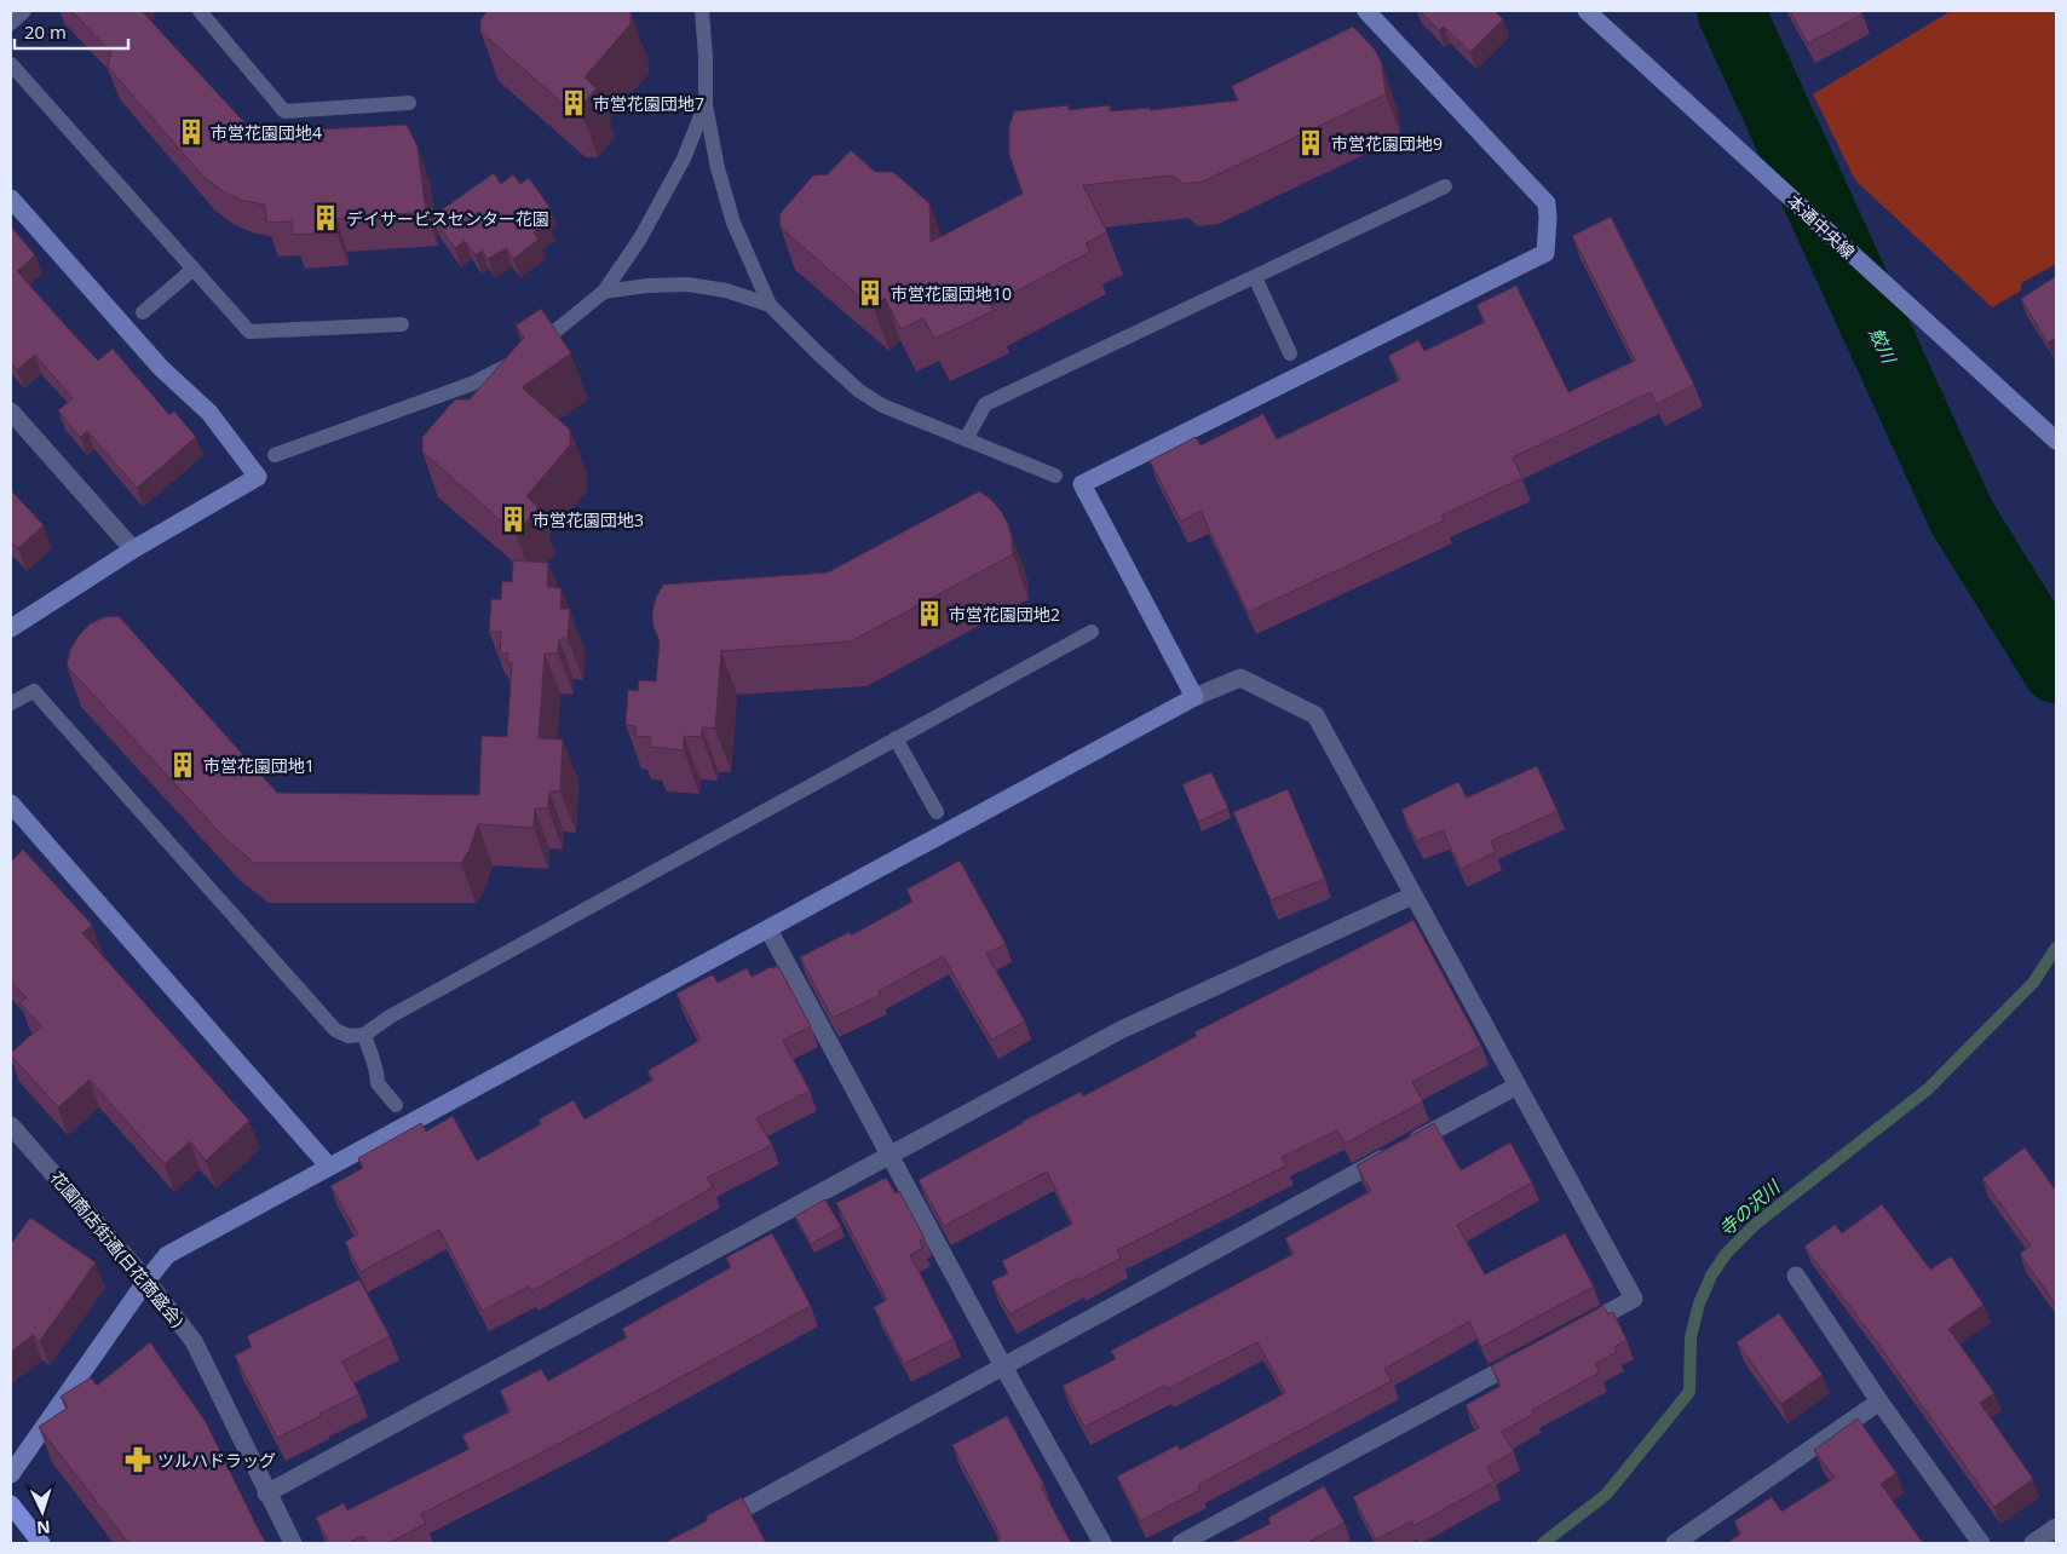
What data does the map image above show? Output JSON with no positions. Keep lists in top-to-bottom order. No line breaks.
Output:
{"streets":{"street":["本通中央線","花園商店街通(日花商盛会)"]},"water":["鮫川","寺の沢川"],"places":{"building":["市営花園団地7","市営花園団地4","市営花園団地9","デイサービスセンター花園","市営花園団地10","市営花園団地3","市営花園団地2","市営花園団地1"],"pharmacy":["ツルハドラッグ"]},"scale_bar":"20 m","north":"bottom"}
